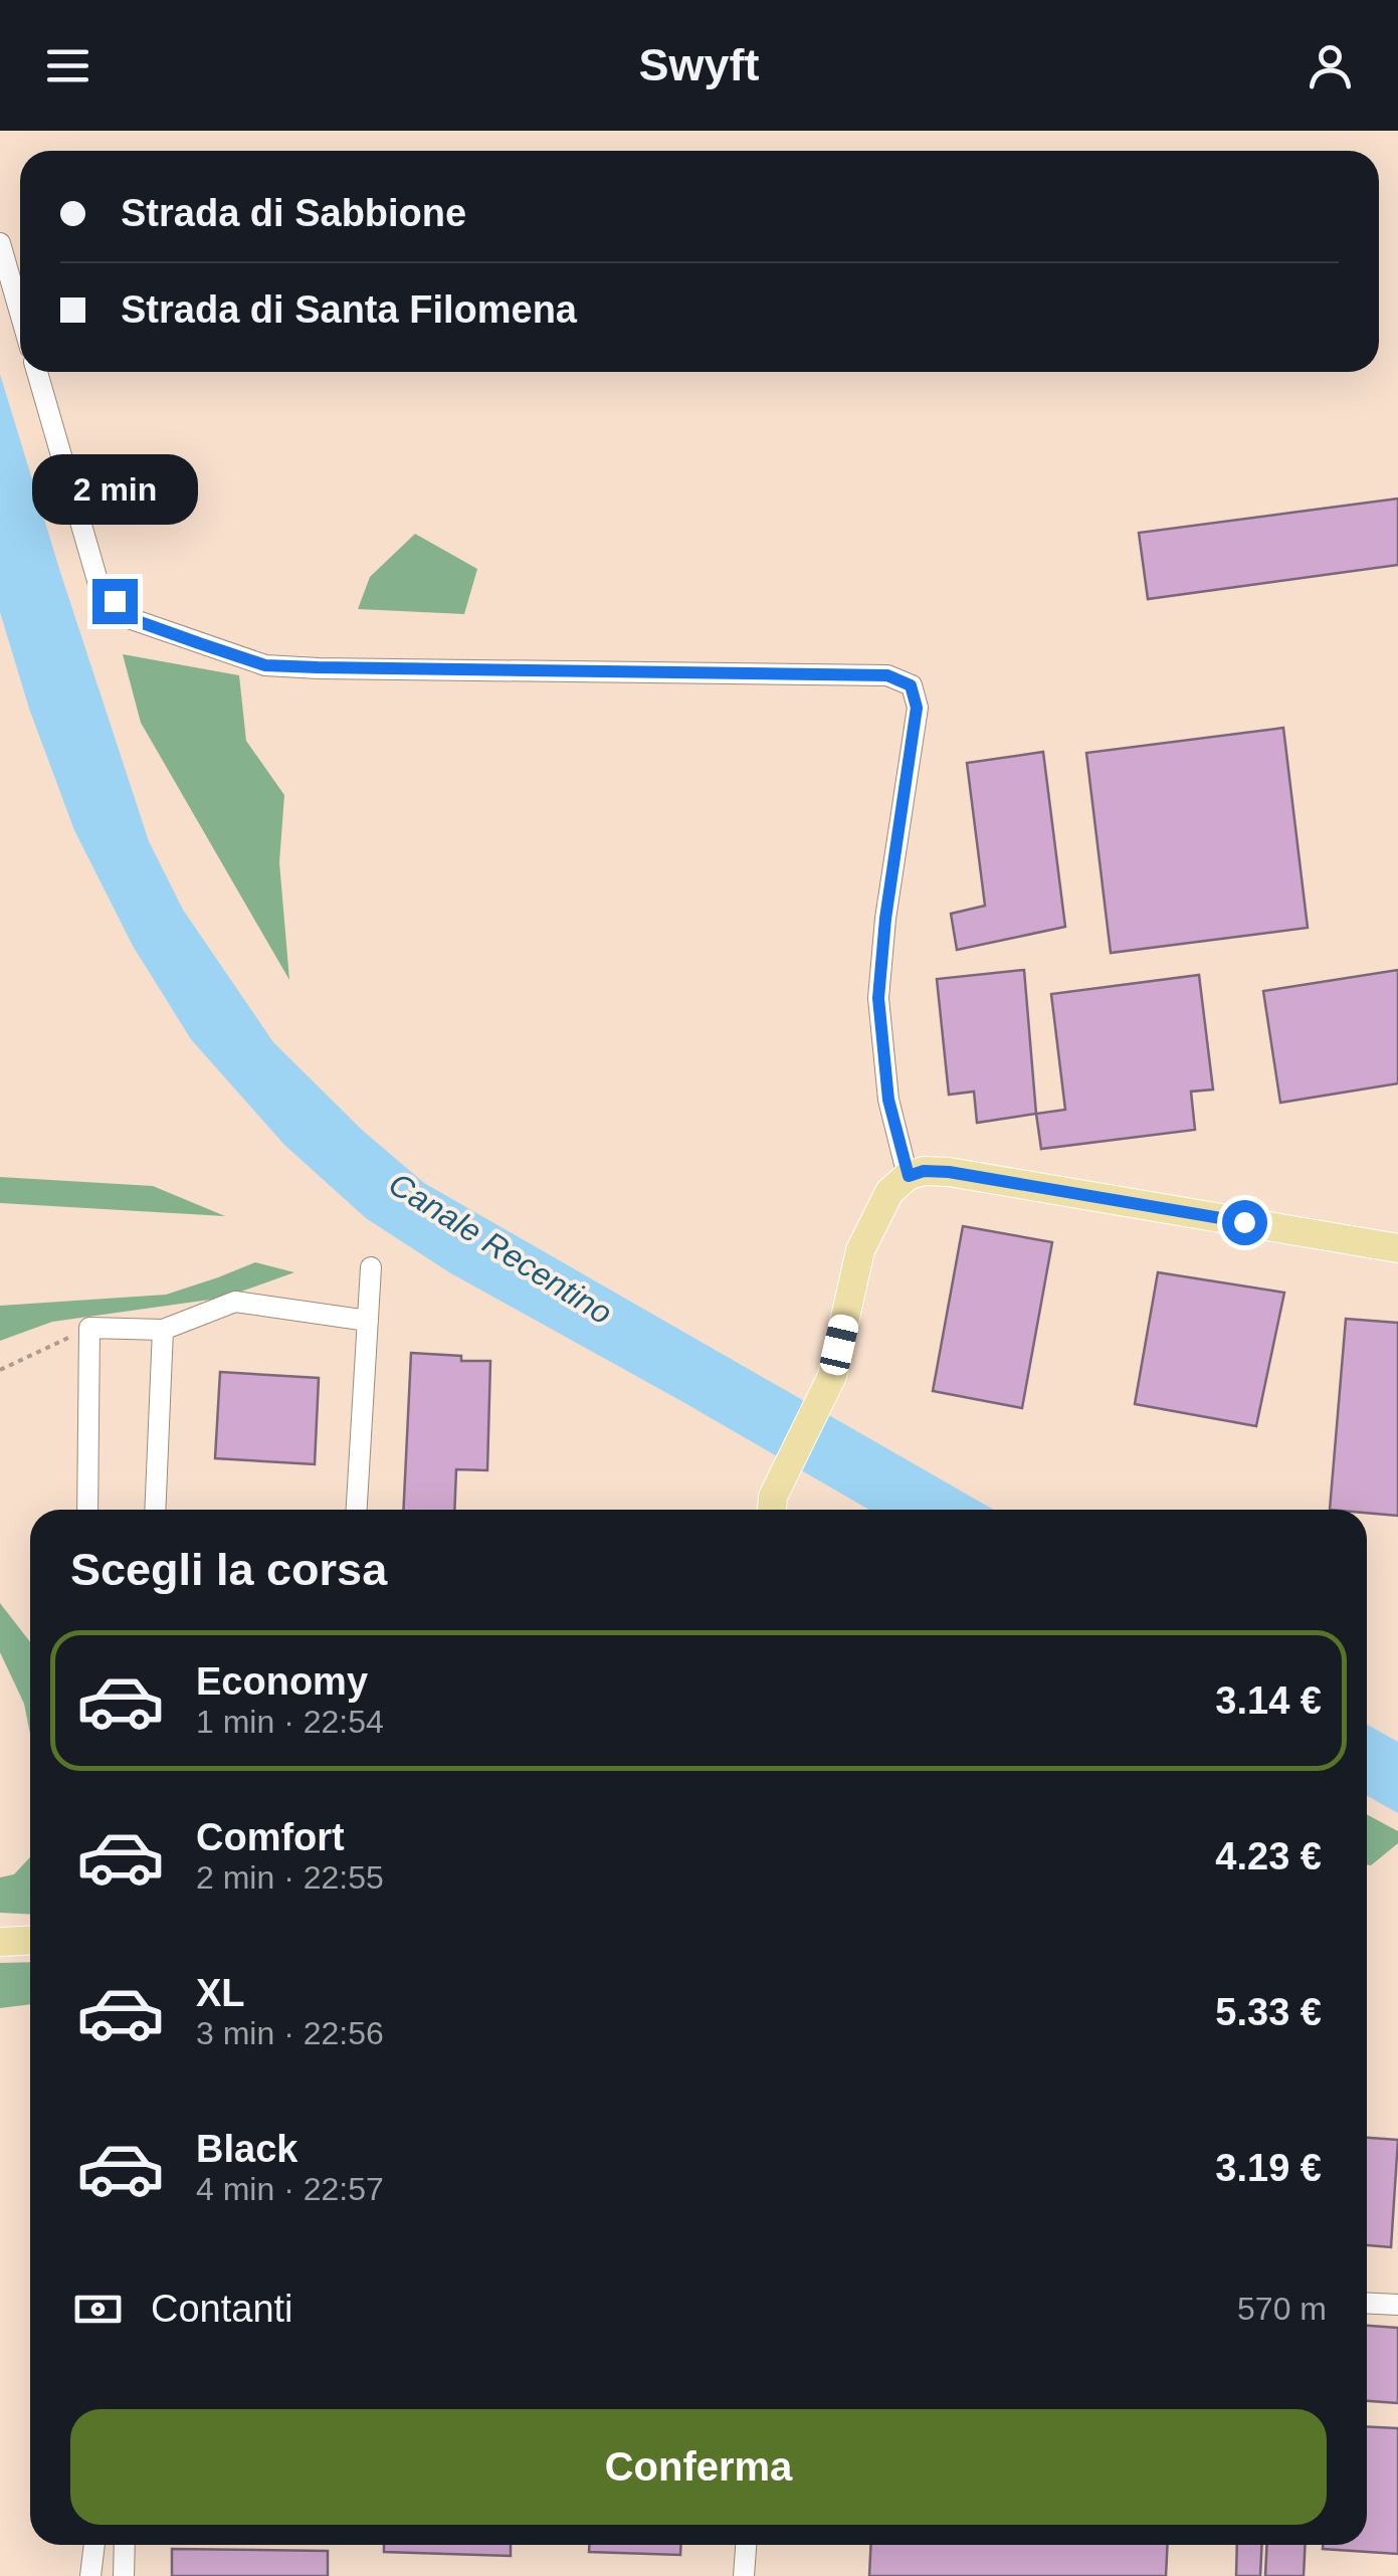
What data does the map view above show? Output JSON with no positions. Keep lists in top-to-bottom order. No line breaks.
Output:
{"water":["Canale Recentino"],"page":{"header":"Swyft","banner":["Strada di Sabbione","Strada di Santa Filomena"],"bubble":"2 min","heading":"Scegli la corsa","list":[{"name":"Economy","note":"1 min · 22:54","value":"3.14 €"},{"name":"Comfort","note":"2 min · 22:55","value":"4.23 €"},{"name":"XL","note":"3 min · 22:56","value":"5.33 €"},{"name":"Black","note":"4 min · 22:57","value":"3.19 €"}],"pay":["Contanti","570 m"],"buttons":"Conferma"}}
